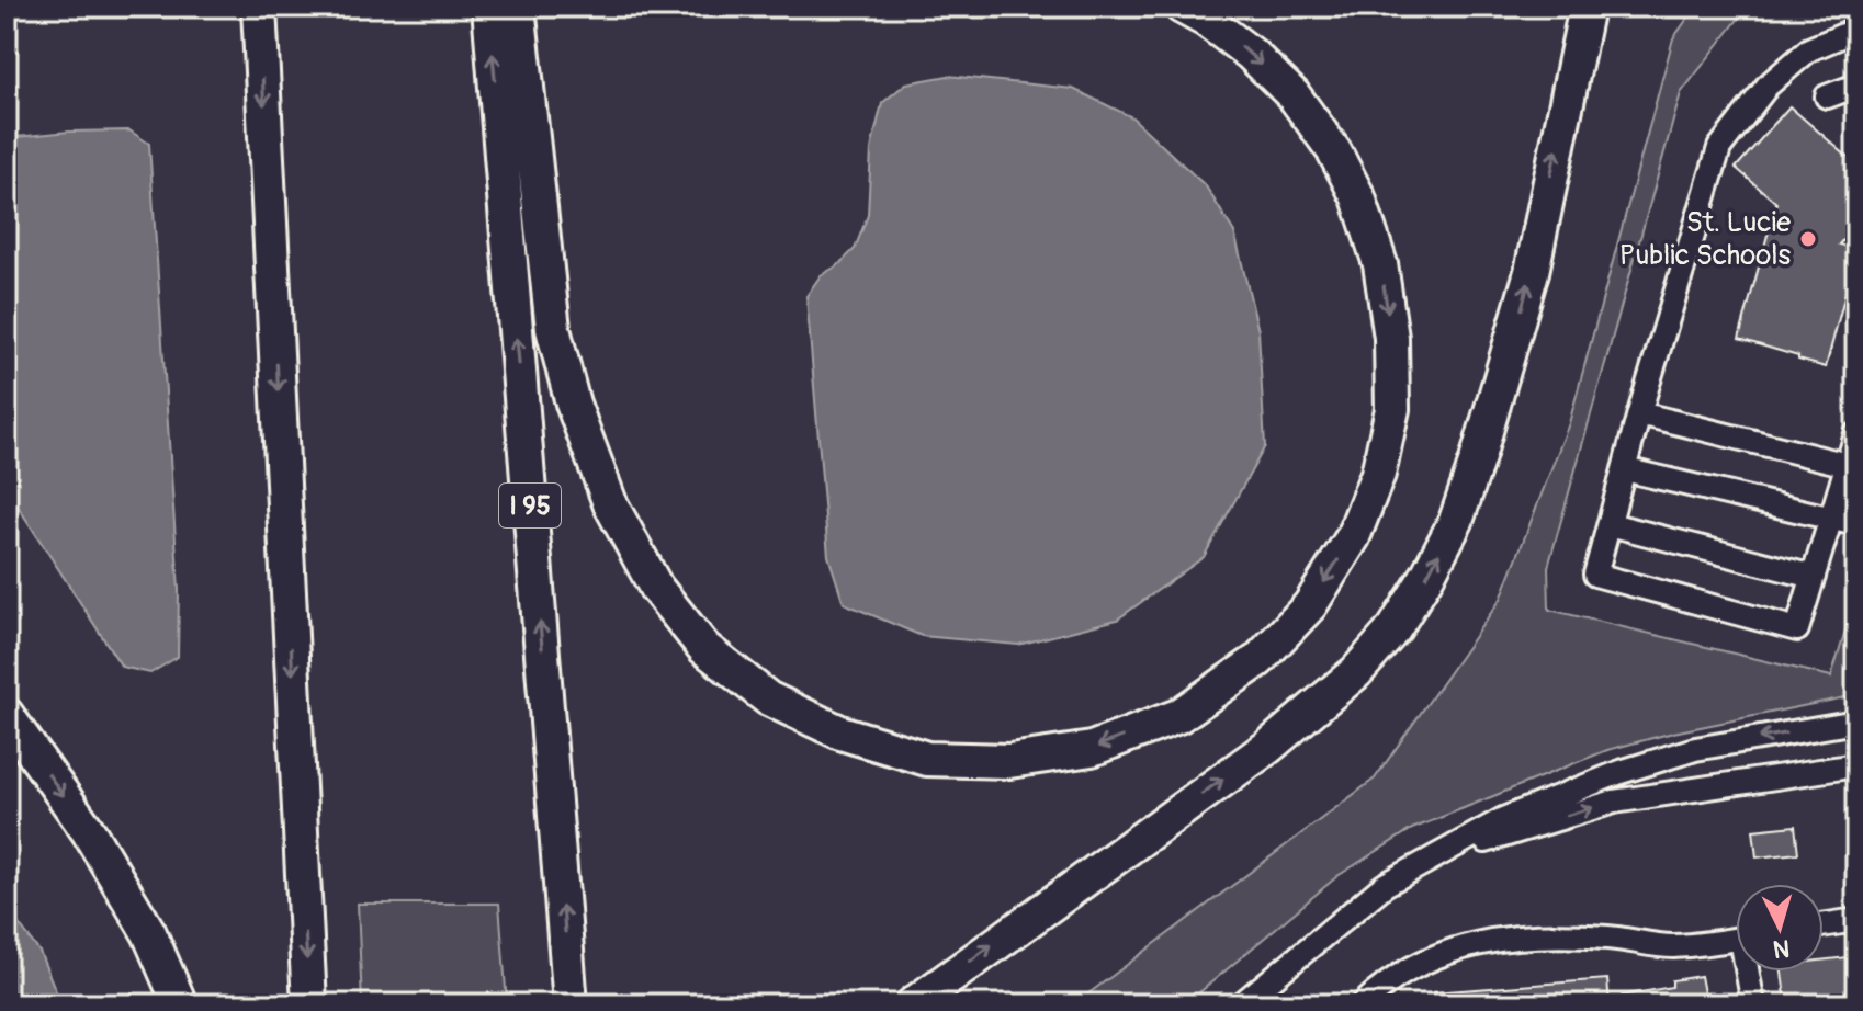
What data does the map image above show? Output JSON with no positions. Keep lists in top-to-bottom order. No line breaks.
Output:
{"streets":{"highway":["I 95"]},"places":["St. Lucie Public Schools"],"north":"bottom"}
